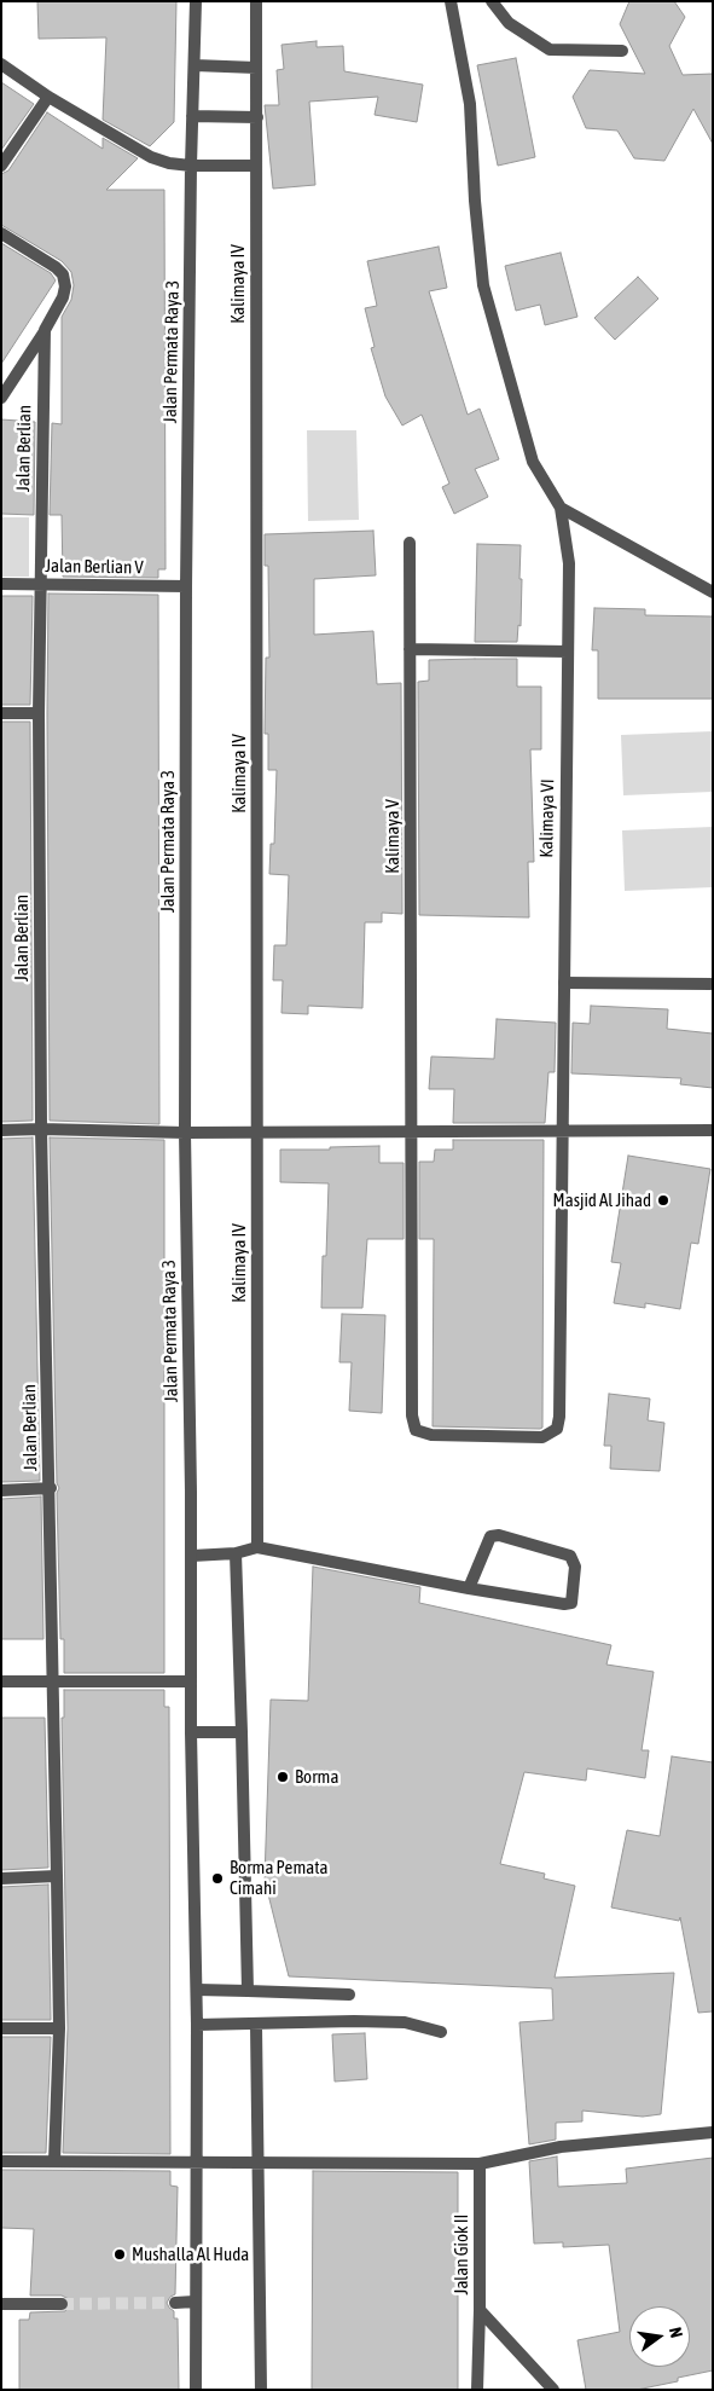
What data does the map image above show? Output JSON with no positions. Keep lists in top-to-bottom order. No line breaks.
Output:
{"streets":{"street":["Kalimaya IV","Jalan Permata Raya 3","Jalan Berlian","Jalan Berlian V","Kalimaya VI","Kalimaya V","Jalan Giok II"]},"crossings":[["Jalan Permata Raya 3","Jalan Berlian V"],["Jalan Berlian","Jalan Berlian V"],["Kalimaya VI","Kalimaya V"]],"places":["Masjid Al Jihad","Borma","Borma Pemata Cimahi","Mushalla Al Huda"],"north":"right"}
